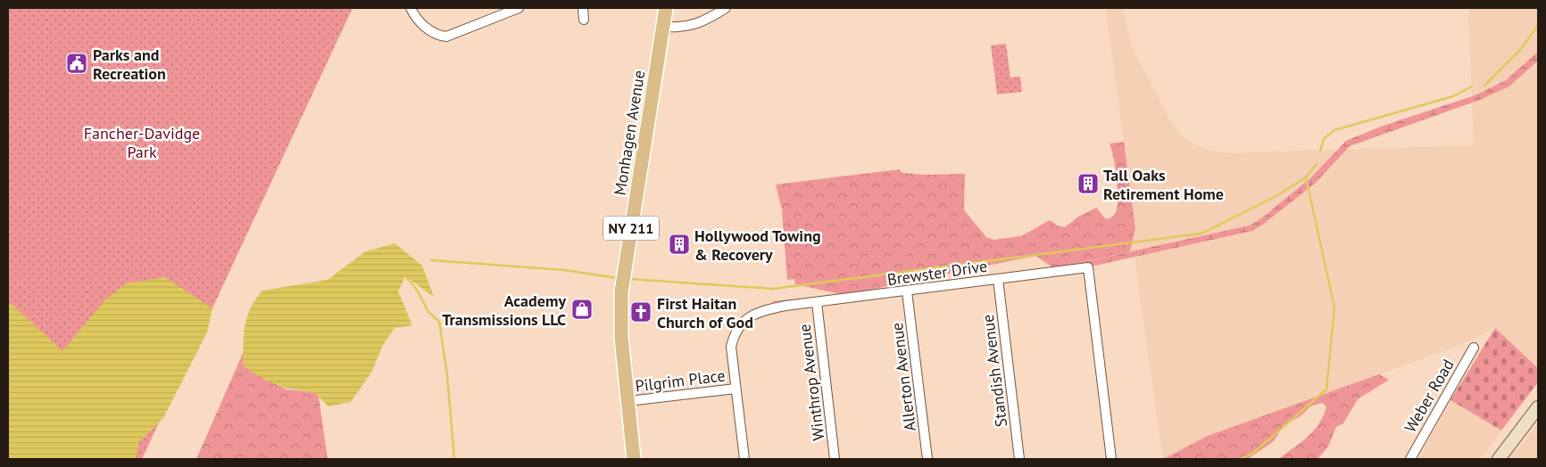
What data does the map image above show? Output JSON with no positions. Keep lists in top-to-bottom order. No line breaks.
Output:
{"streets":{"main road":["Monhagen Avenue","NY 211"],"street":["Brewster Drive","Standish Avenue","Allerton Avenue","Pilgrim Place","Winthrop Avenue","Weber Road"]},"crossings":[["Monhagen Avenue","Pilgrim Place"],["Brewster Drive","Standish Avenue"],["Brewster Drive","Allerton Avenue"],["Brewster Drive","Pilgrim Place"],["Brewster Drive","Winthrop Avenue"]],"parks":["Fancher-Davidge Park"],"places":{"public building":["Parks and Recreation"],"building":["Tall Oaks Retirement Home","Hollywood Towing & Recovery"],"shop":["Academy Transmissions LLC"],"church":["First Haitan Church of God"]}}
